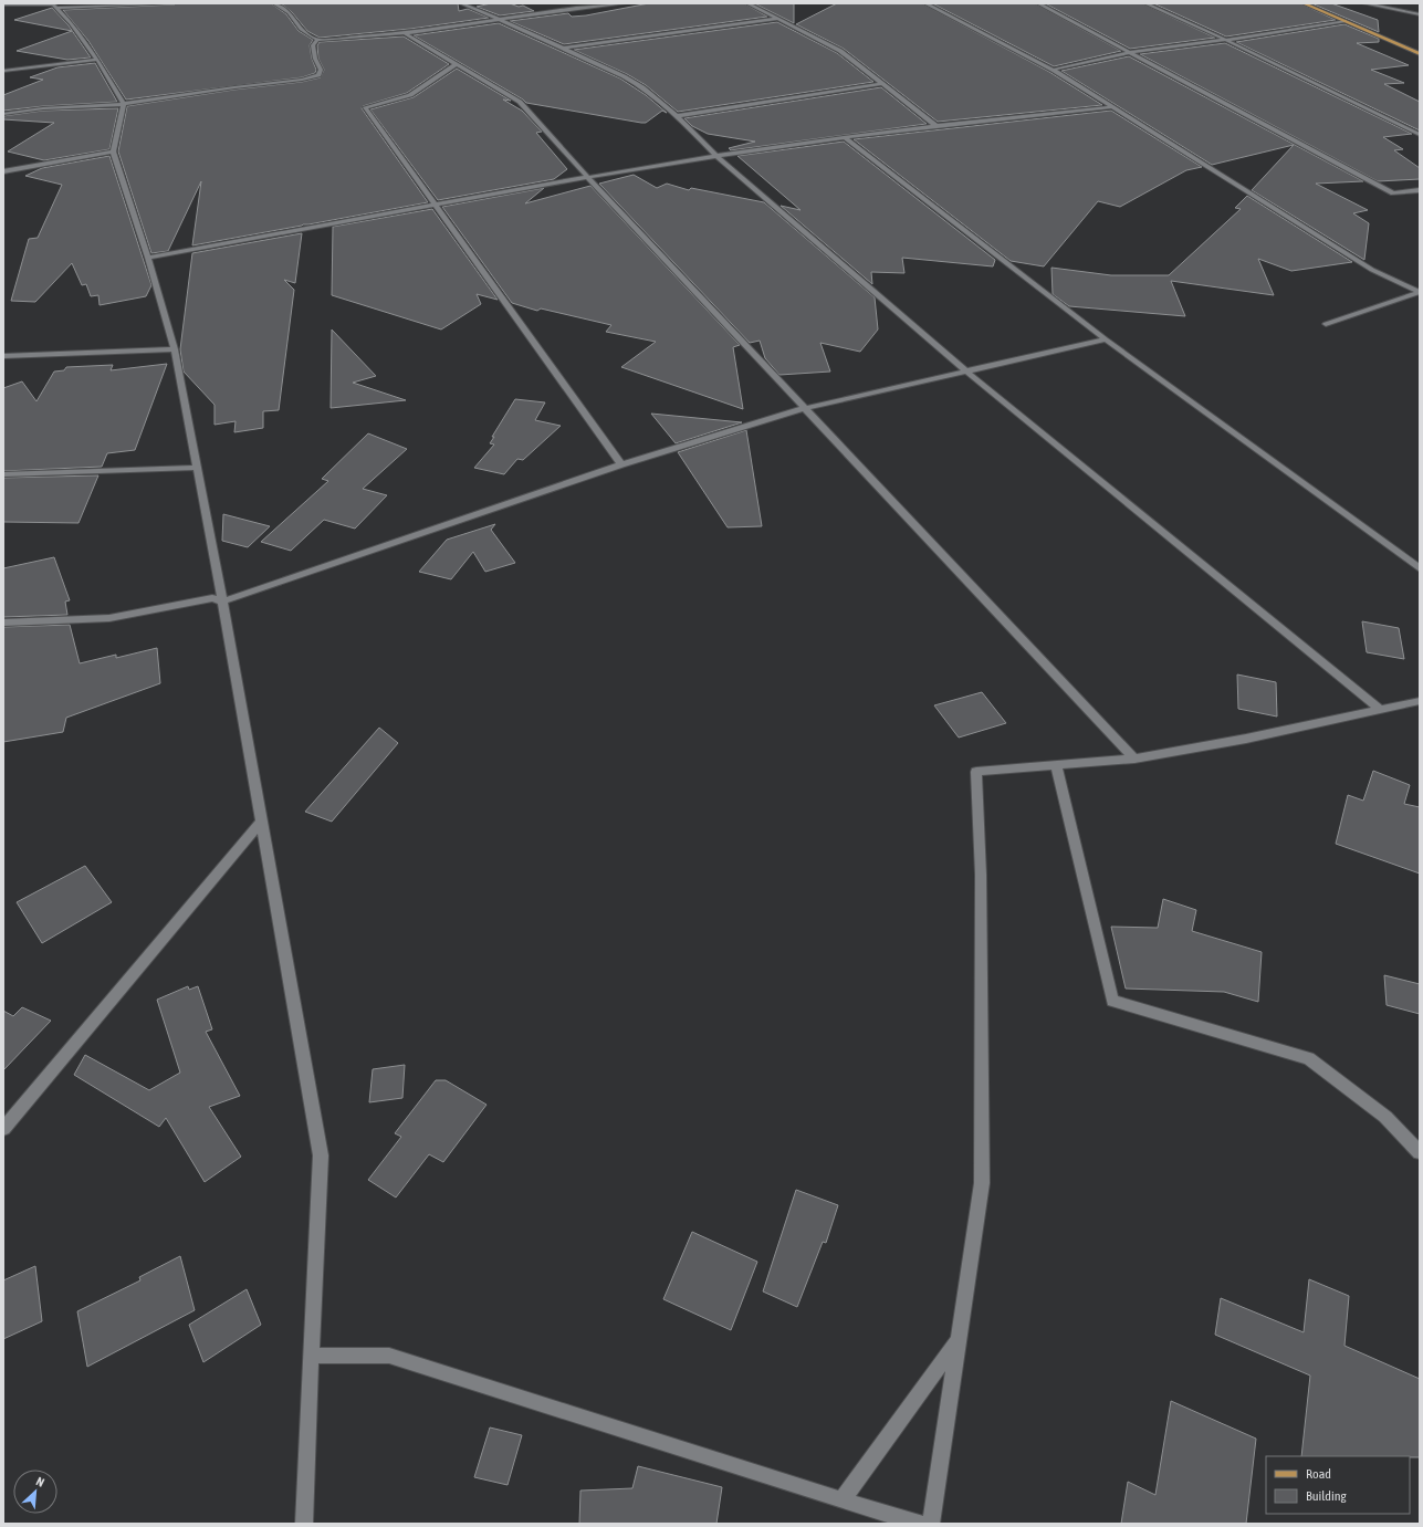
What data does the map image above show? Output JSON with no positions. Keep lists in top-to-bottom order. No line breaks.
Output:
{"legend":["Road","Building"],"north":"top right"}
